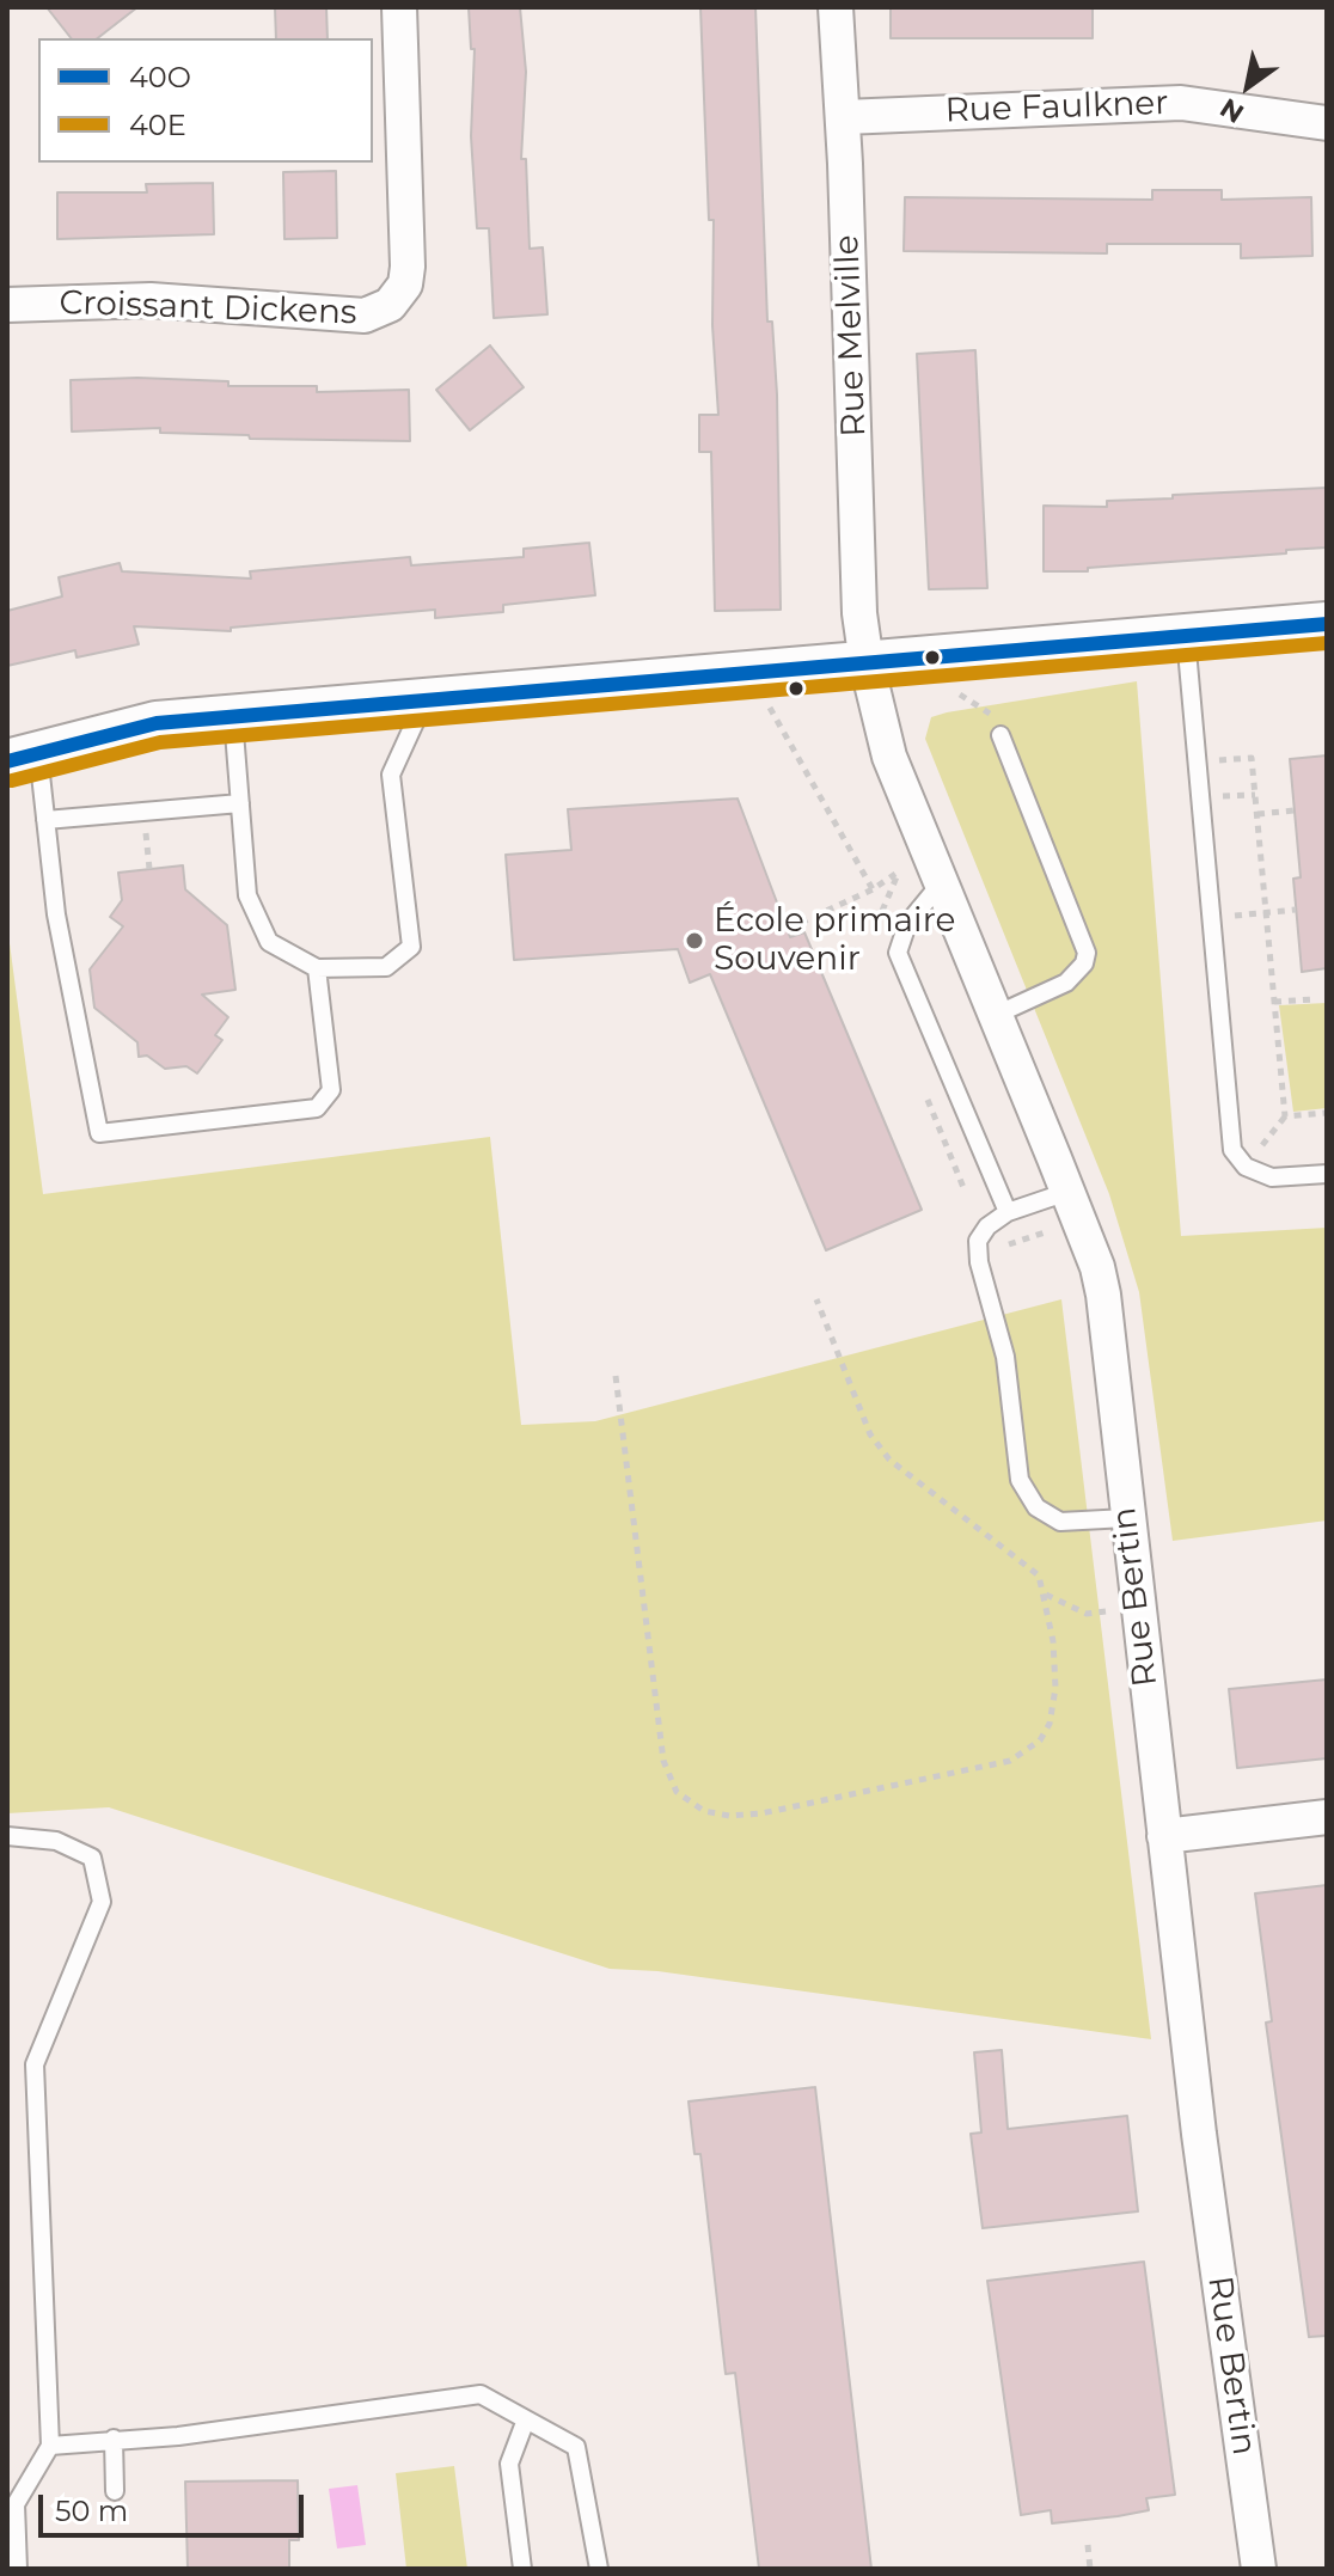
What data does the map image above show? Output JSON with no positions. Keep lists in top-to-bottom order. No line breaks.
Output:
{"streets":{"street":["Rue Faulkner","Croissant Dickens","Rue Melville","Rue Bertin"]},"crossings":[["Rue Faulkner","Rue Melville"],["Rue Melville","Rue Bertin"]],"places":["École primaire Souvenir"],"lines":["transit line 40O","transit line 40E"],"legend":["40O","40E"],"scale_bar":"50 m","north":"bottom left"}
